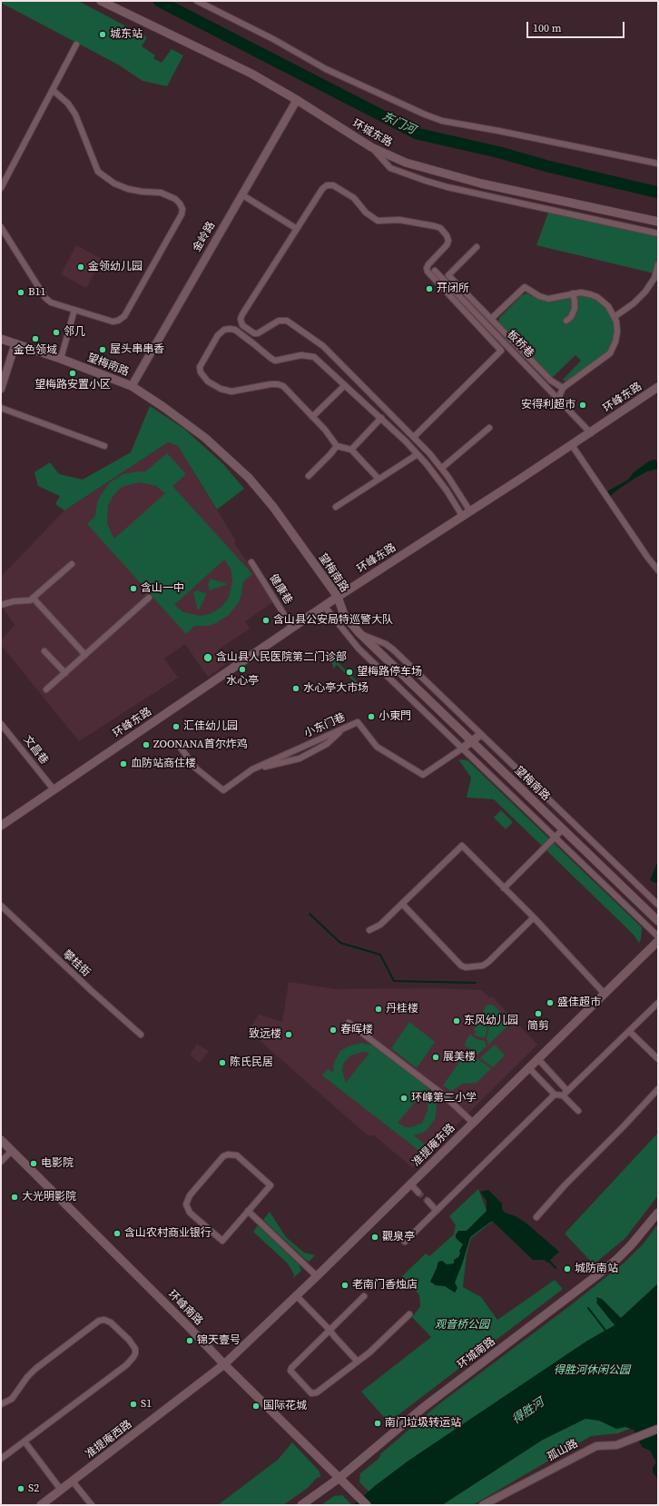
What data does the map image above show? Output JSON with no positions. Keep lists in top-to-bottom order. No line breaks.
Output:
{"streets":{"main road":["环城东路","望梅南路","环峰东路","准提庵东路","环峰南路","环城南路","准提庵西路"],"street":["金岭路","板桥巷","健康巷","小东门巷","文昌巷","攀桂街","孤山路"]},"crossings":[["环城东路","金岭路"],["金岭路","望梅南路"],["板桥巷","环峰东路"],["望梅南路","环峰东路"],["环峰东路","健康巷"],["环峰东路","文昌巷"],["准提庵东路","环峰南路"],["准提庵东路","准提庵西路"],["环峰南路","环城南路"],["环峰南路","准提庵西路"]],"water":["东门河","得胜河"],"parks":["观音桥公园","得胜河休闲公园"],"places":["城东站","金领幼儿园","开闭所","B11","邻几","金色领域","屋头串串香","望梅路安置小区","安得利超市","含山一中","含山县公安局特巡警大队","含山县人民医院第二门诊部","水心亭","望梅路停车场","水心亭大市场","小東門","汇佳幼儿园","ZOONANA首尔炸鸡","血防站商住楼","盛佳超市","丹桂楼","简剪","东风幼儿园","春晖楼","致远楼","展美楼","陈氏民居","环峰第二小学","电影院","大光明影院","含山农村商业银行","觀泉亭","城防南站","老南门香烛店","锦天壹号","S1","国际花城","南门垃圾转运站","S2"],"scale_bar":"100 m"}
